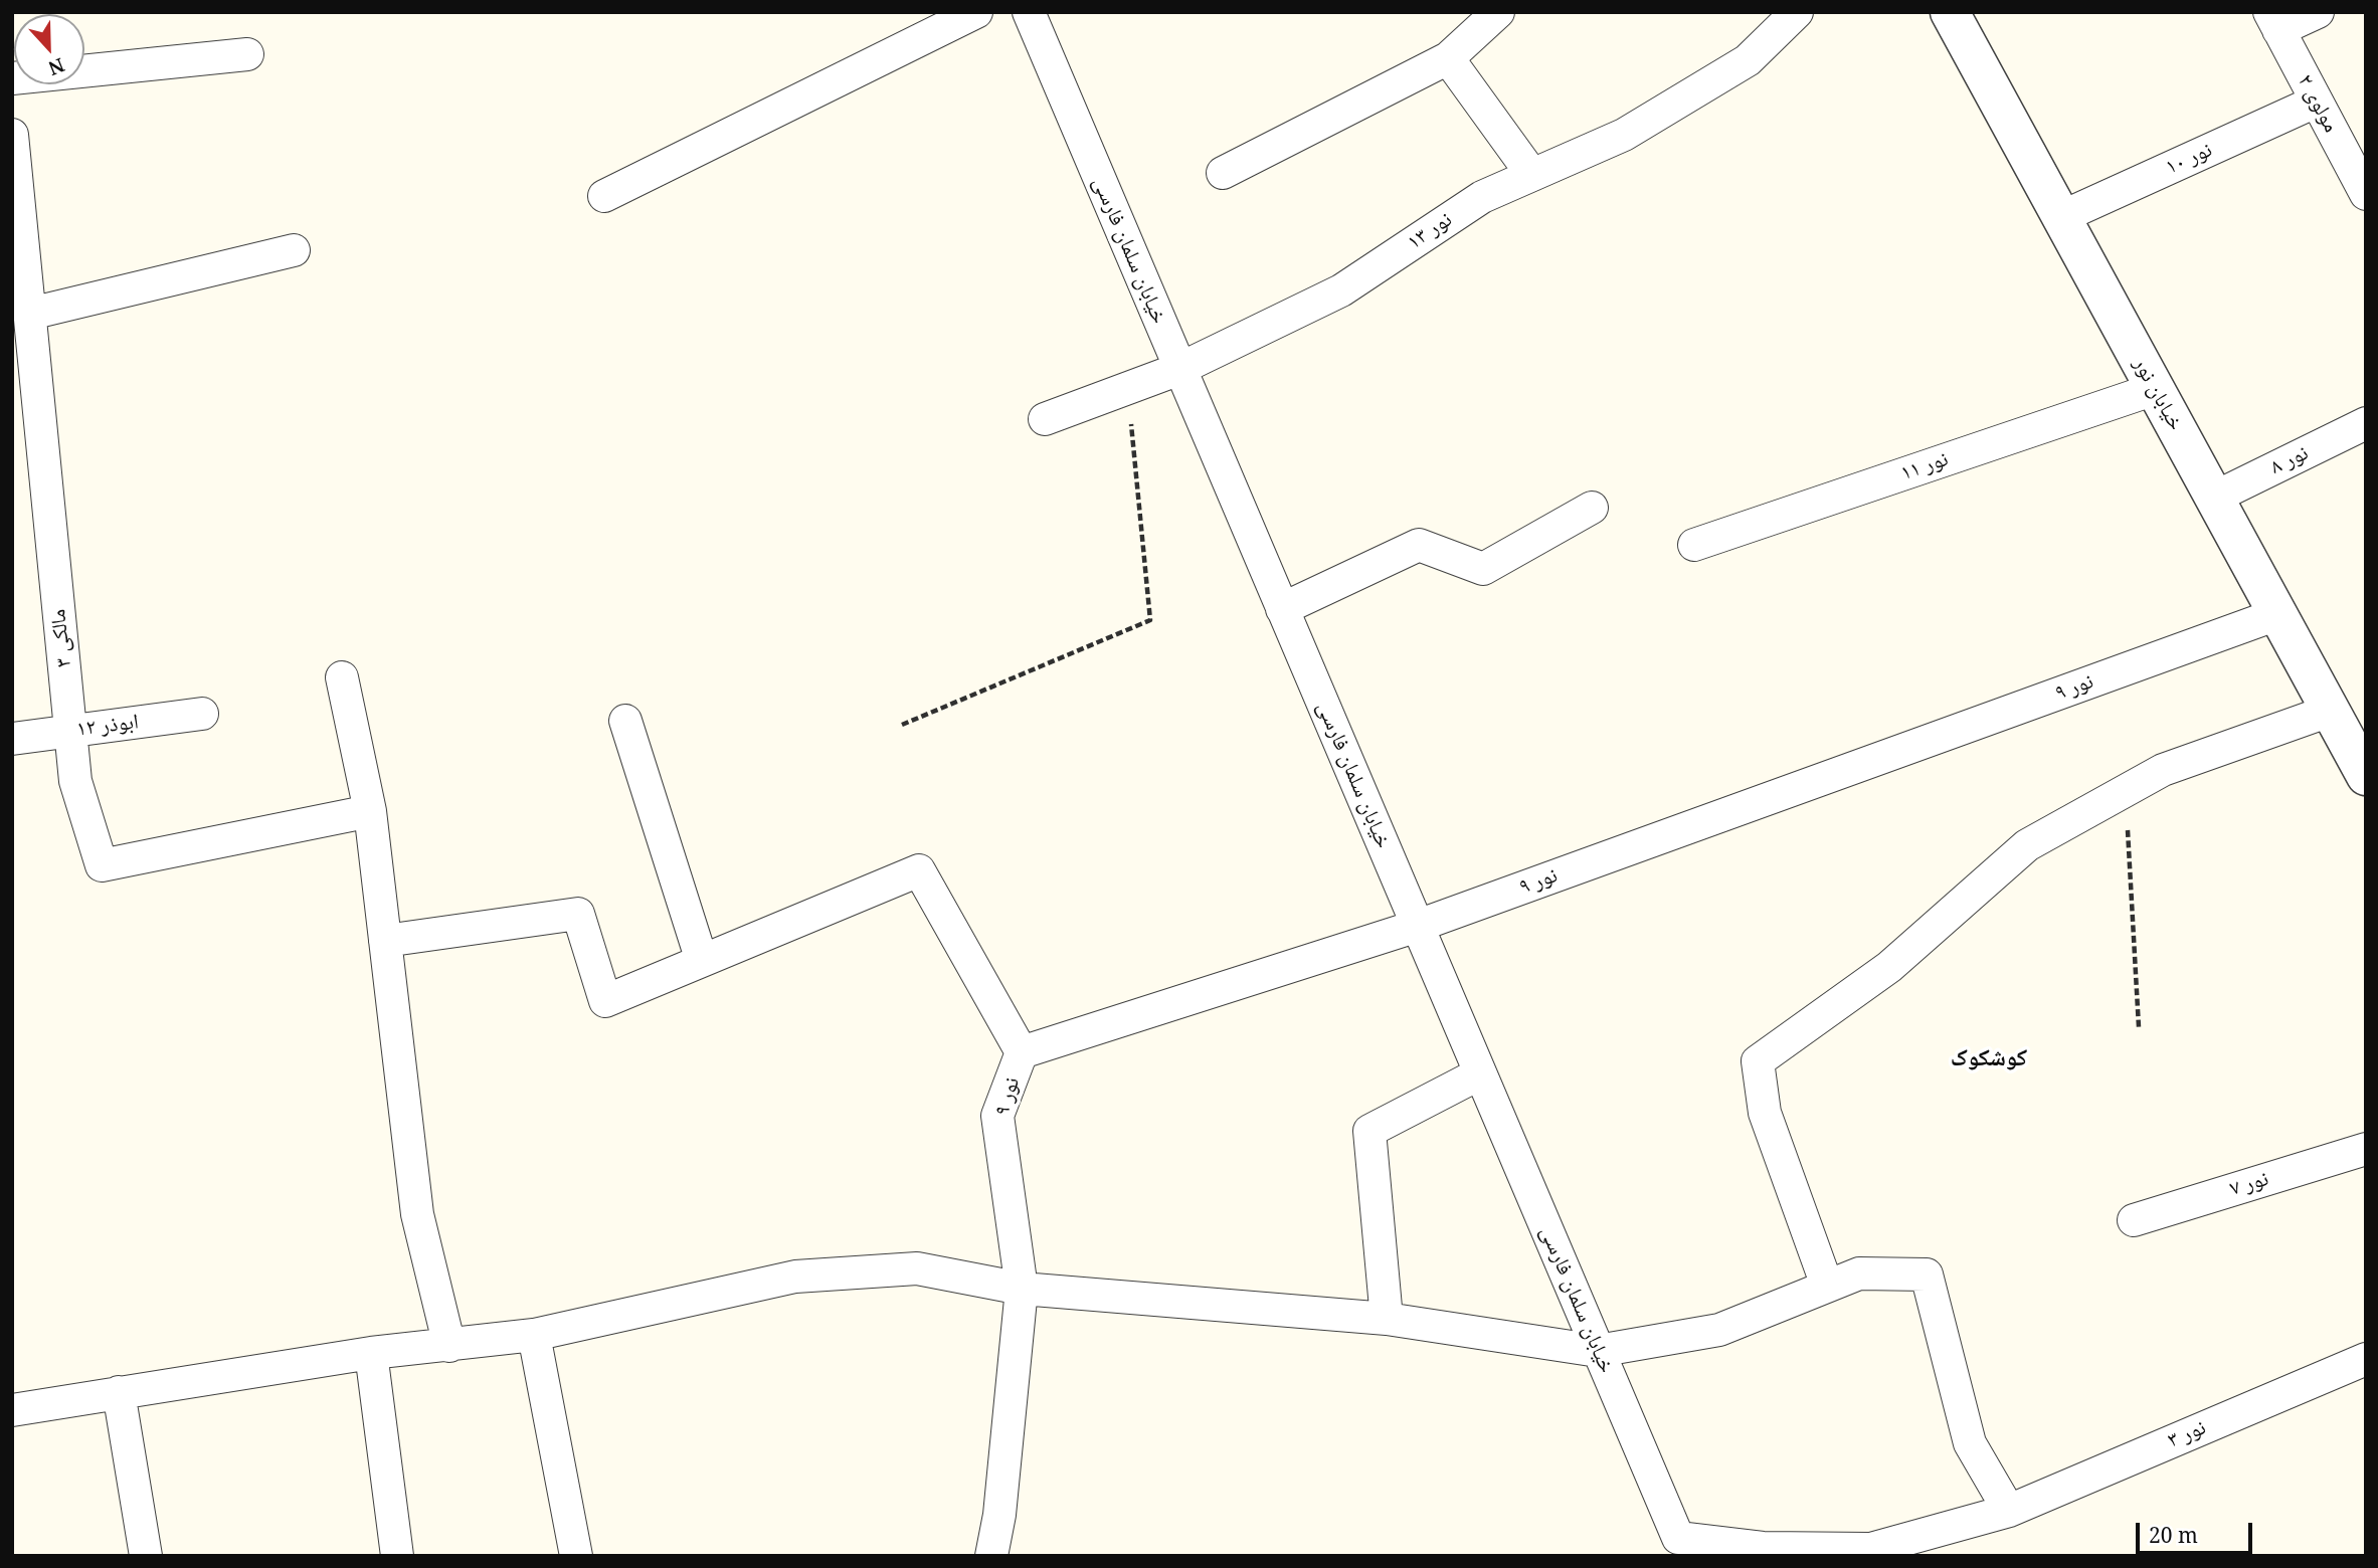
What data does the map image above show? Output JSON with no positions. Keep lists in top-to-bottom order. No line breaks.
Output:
{"streets":{"street":["مولوی ۲","نور ۱۰","نور ۱۳","خیابان سلمان فارسی","خیابان نور","نور ۸","نور ۱۱","مالکی ۳","نور ۹","ابوذر ۱۲","نور ۷","نور ۳"]},"crossings":[["مولوی ۲","نور ۱۰"],["نور ۱۰","خیابان نور"],["نور ۱۳","خیابان سلمان فارسی"],["خیابان سلمان فارسی","نور ۹"],["خیابان سلمان فارسی","نور ۳"],["خیابان نور","نور ۸"],["خیابان نور","نور ۱۱"],["خیابان نور","نور ۹"],["مالکی ۳","ابوذر ۱۲"]],"districts":["کوشکوک"],"scale_bar":"20 m","north":"bottom"}
